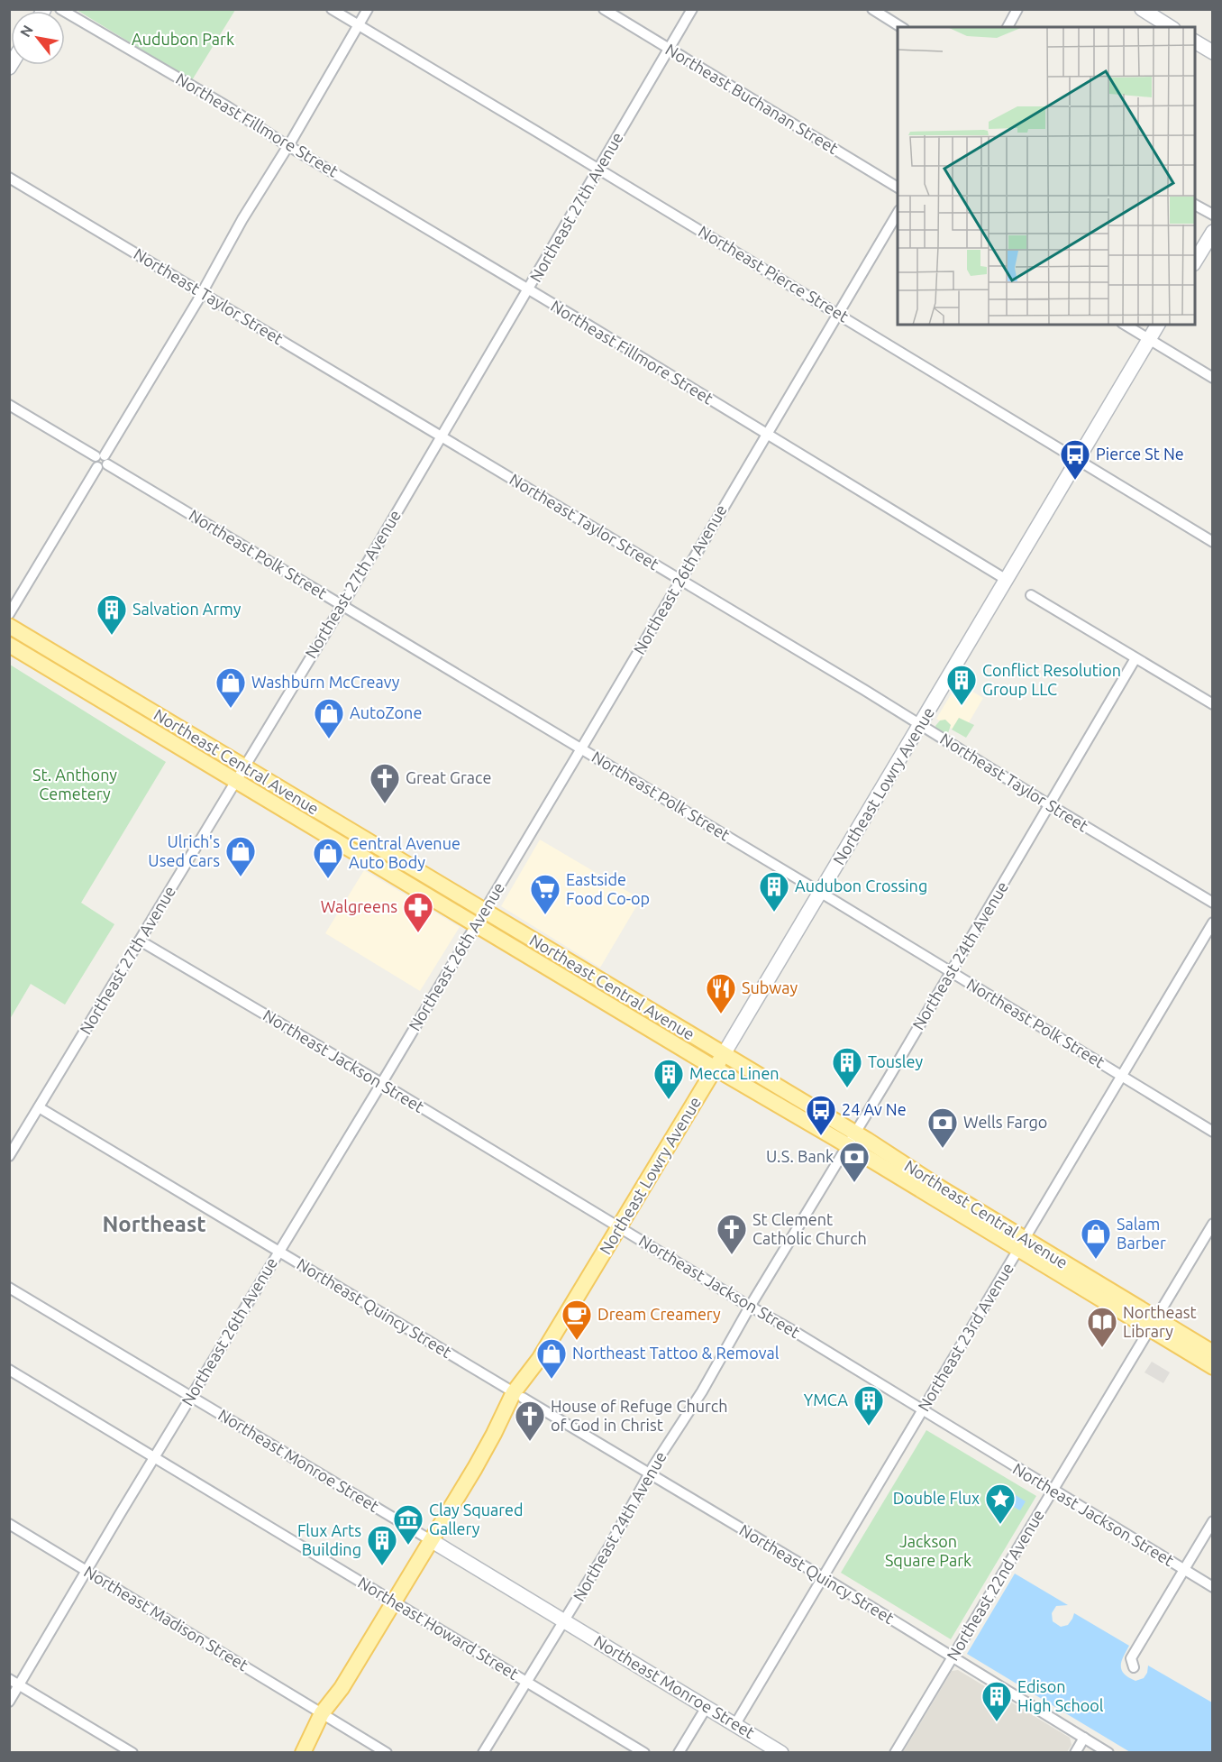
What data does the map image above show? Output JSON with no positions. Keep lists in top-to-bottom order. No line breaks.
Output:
{"streets":{"main road":["Northeast Central Avenue","Northeast Lowry Avenue","Northeast Monroe Street"],"street":["Northeast Buchanan Street","Northeast Fillmore Street","Northeast 27th Avenue","Northeast Pierce Street","Northeast Taylor Street","Northeast Polk Street","Northeast 26th Avenue","Northeast 24th Avenue","Northeast Jackson Street","Northeast Quincy Street","Northeast 23rd Avenue","Northeast 22nd Avenue","Northeast Madison Street","Northeast Howard Street"]},"crossings":[["Northeast Buchanan Street","Northeast 27th Avenue"],["Northeast Fillmore Street","Northeast 27th Avenue"],["Northeast Fillmore Street","Northeast 26th Avenue"],["Northeast Fillmore Street","Northeast Lowry Avenue"],["Northeast 27th Avenue","Northeast Pierce Street"],["Northeast 27th Avenue","Northeast Taylor Street"],["Northeast 27th Avenue","Northeast Polk Street"],["Northeast 27th Avenue","Northeast Central Avenue"],["Northeast 27th Avenue","Northeast Jackson Street"],["Northeast 27th Avenue","Northeast Quincy Street"],["Northeast Pierce Street","Northeast 26th Avenue"],["Northeast Pierce Street","Northeast Lowry Avenue"],["Northeast Taylor Street","Northeast 26th Avenue"],["Northeast Taylor Street","Northeast Lowry Avenue"],["Northeast Taylor Street","Northeast 24th Avenue"],["Northeast Polk Street","Northeast 26th Avenue"],["Northeast Polk Street","Northeast Lowry Avenue"],["Northeast Polk Street","Northeast 24th Avenue"],["Northeast Polk Street","Northeast 23rd Avenue"],["Northeast 26th Avenue","Northeast Central Avenue"],["Northeast 26th Avenue","Northeast Jackson Street"],["Northeast 26th Avenue","Northeast Quincy Street"],["Northeast 26th Avenue","Northeast Monroe Street"],["Northeast 26th Avenue","Northeast Madison Street"],["Northeast 26th Avenue","Northeast Howard Street"],["Northeast Central Avenue","Northeast Lowry Avenue"],["Northeast Central Avenue","Northeast 24th Avenue"],["Northeast Central Avenue","Northeast 23rd Avenue"],["Northeast Central Avenue","Northeast 22nd Avenue"],["Northeast Lowry Avenue","Northeast Jackson Street"],["Northeast Lowry Avenue","Northeast Quincy Street"],["Northeast Lowry Avenue","Northeast Monroe Street"],["Northeast Lowry Avenue","Northeast Madison Street"],["Northeast Lowry Avenue","Northeast Howard Street"],["Northeast 24th Avenue","Northeast Jackson Street"],["Northeast 24th Avenue","Northeast Quincy Street"],["Northeast 24th Avenue","Northeast Monroe Street"],["Northeast 24th Avenue","Northeast Howard Street"],["Northeast Jackson Street","Northeast 23rd Avenue"],["Northeast Jackson Street","Northeast 22nd Avenue"],["Northeast Quincy Street","Northeast 23rd Avenue"],["Northeast Quincy Street","Northeast 22nd Avenue"],["Northeast 23rd Avenue","Northeast Monroe Street"]],"districts":["Northeast"],"parks":["Audubon Park","St. Anthony Cemetery","Jackson Square Park"],"places":{"bus stop":["Pierce St Ne","24 Av Ne"],"building":["Salvation Army","Conflict Resolution Group LLC","Audubon Crossing","Tousley","Mecca Linen","YMCA","Flux Arts Building","Edison High School"],"shop":["Washburn McCreavy","AutoZone","Ulrich's Used Cars","Central Avenue Auto Body","Salam Barber","Northeast Tattoo & Removal"],"church":["Great Grace","St Clement Catholic Church","House of Refuge Church of God in Christ"],"supermarket":["Eastside Food Co-op"],"pharmacy":["Walgreens"],"restaurant":["Subway"],"bank":["Wells Fargo","U.S. Bank"],"cafe":["Dream Creamery"],"library":["Northeast Library"],"place":["Double Flux"],"museum":["Clay Squared Gallery"]},"north":"top left"}
